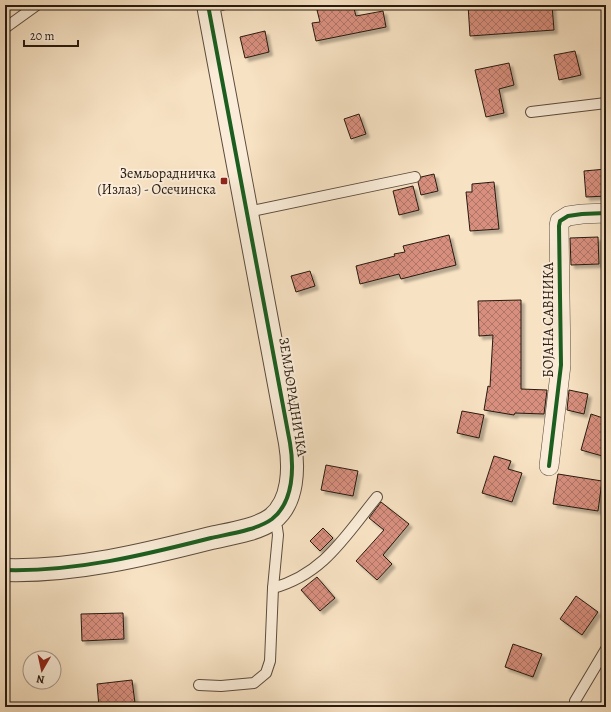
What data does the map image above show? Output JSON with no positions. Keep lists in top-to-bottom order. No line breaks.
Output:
{"streets":{"street":["БОЈАНА САВНИКА","ЗЕМЉОРАДНИЧКА"]},"places":{"transit":["Земљорадничка (Излаз) - Осечинска"]},"scale_bar":"20 m","north":"bottom"}
